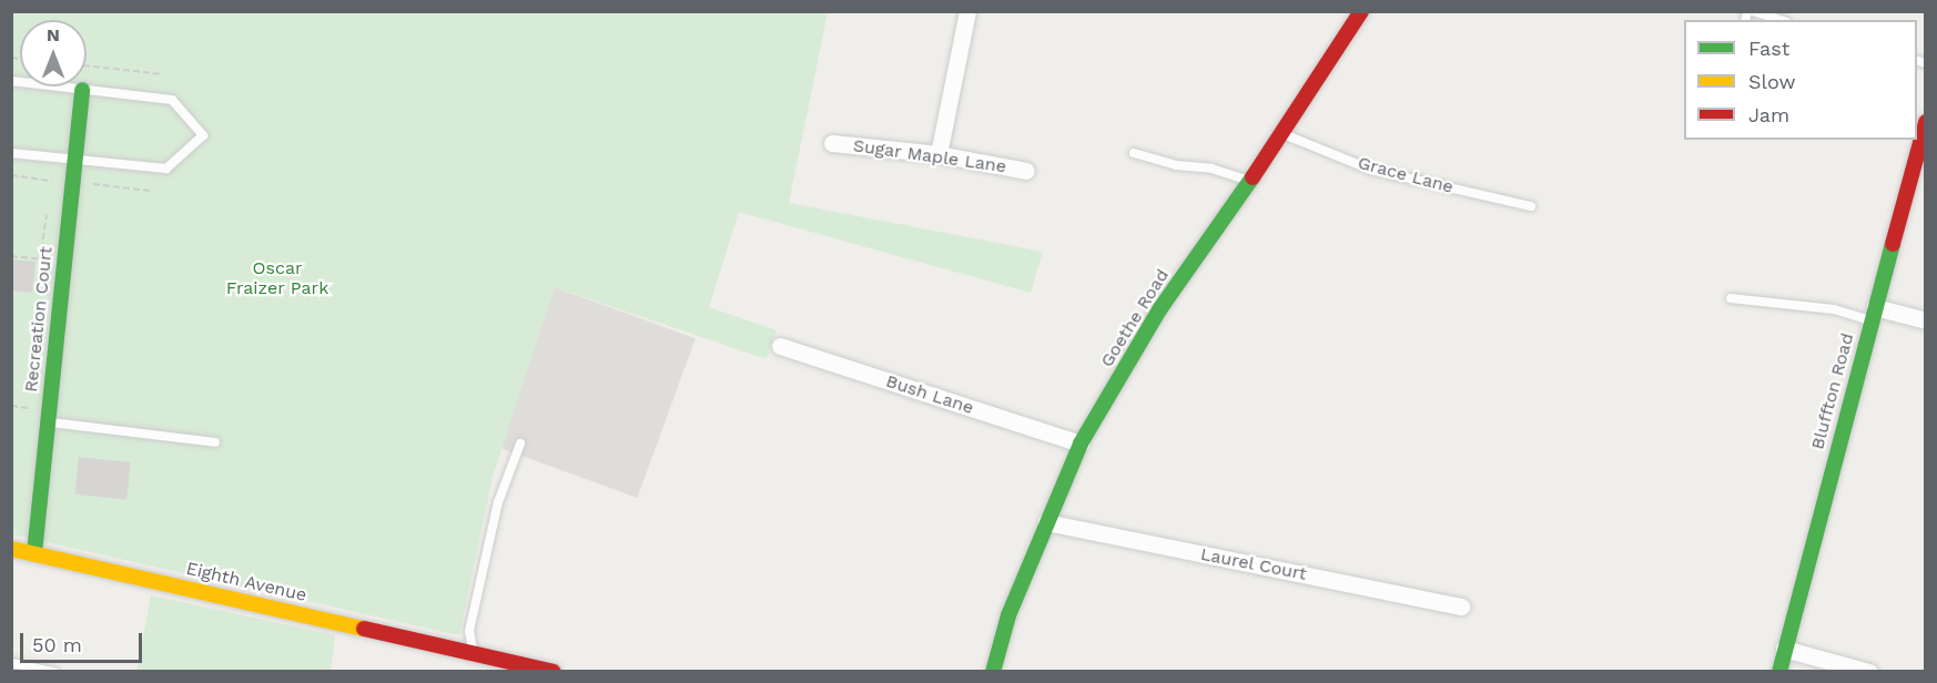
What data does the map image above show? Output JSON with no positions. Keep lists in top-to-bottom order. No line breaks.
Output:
{"streets":{"street":["Sugar Maple Lane","Goethe Road","Recreation Court","Bluffton Road","Bush Lane","Laurel Court","Eighth Avenue"],"lane":["Grace Lane"]},"crossings":[["Grace Lane","Goethe Road"],["Goethe Road","Bush Lane"],["Goethe Road","Laurel Court"],["Recreation Court","Eighth Avenue"]],"parks":["Oscar Fraizer Park"],"legend":["Fast","Slow","Jam"],"scale_bar":"50 m","north":"top"}
